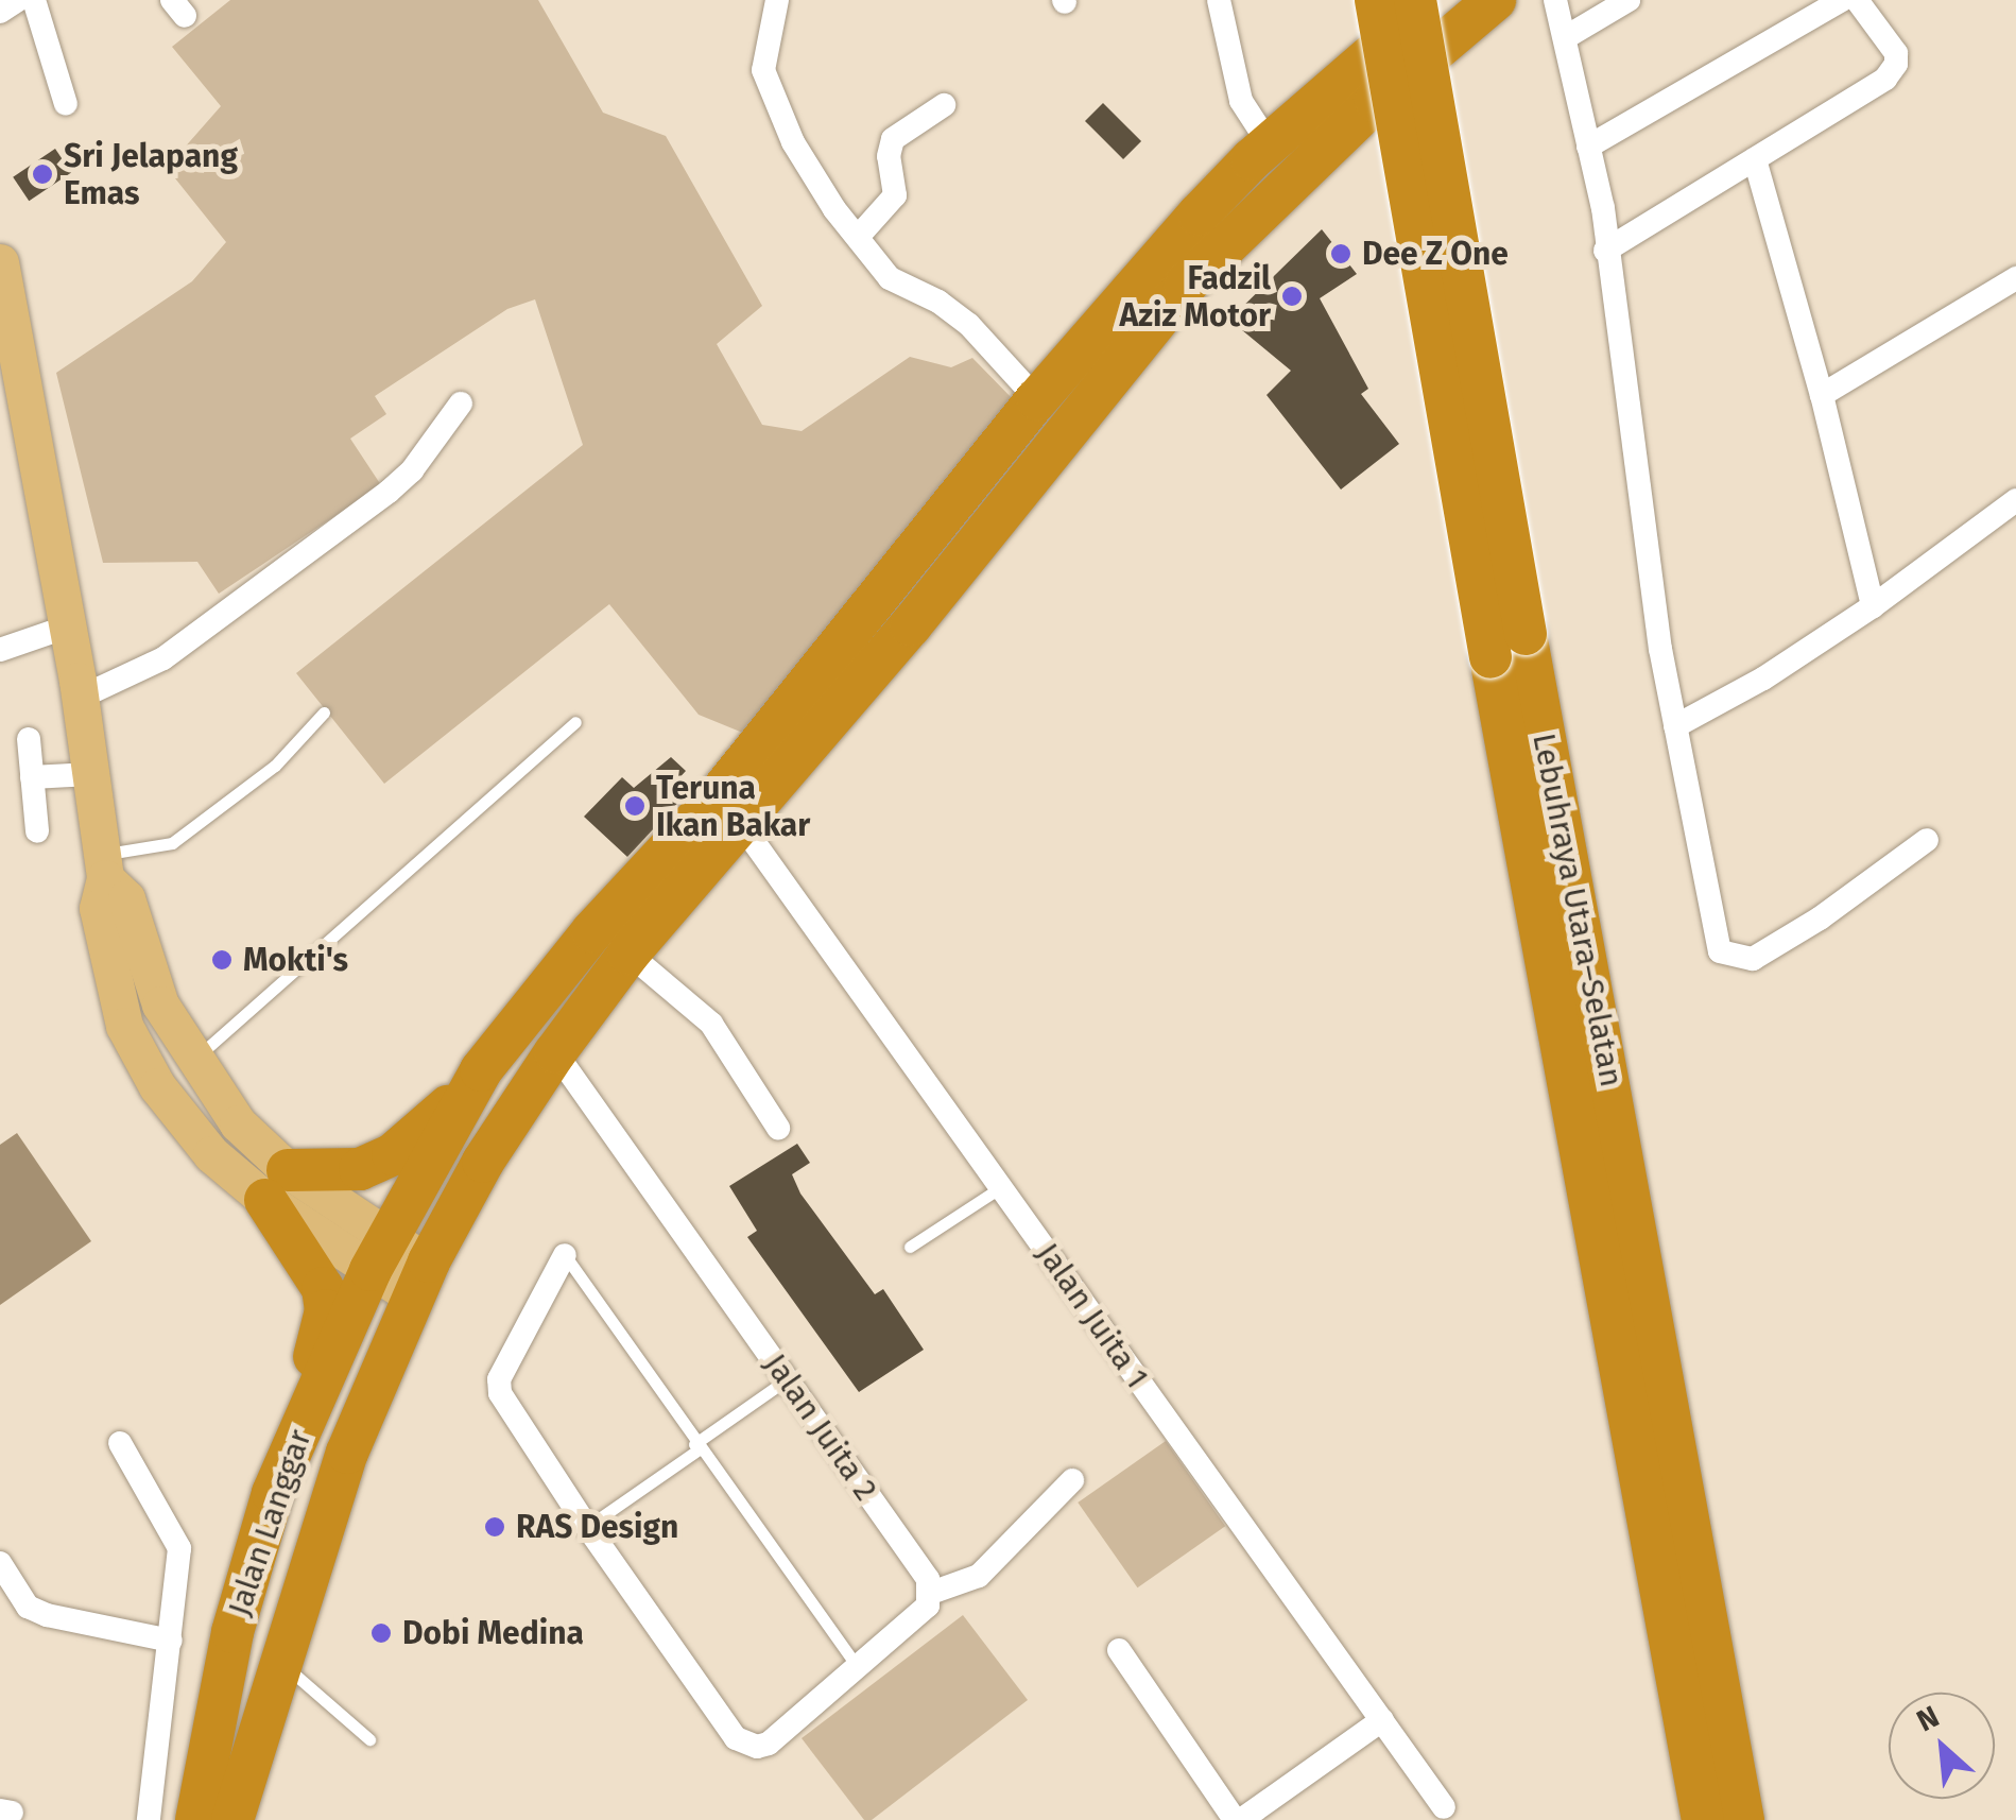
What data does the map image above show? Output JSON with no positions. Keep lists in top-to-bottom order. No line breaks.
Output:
{"streets":{"highway":["Lebuhraya Utara–Selatan","Jalan Langgar"],"street":["Jalan Juita 1","Jalan Juita 2"]},"crossings":[["Jalan Juita 1","Jalan Langgar"],["Jalan Juita 2","Jalan Langgar"]],"places":["Sri Jelapang Emas","Dee Z One","Fadzil Aziz Motor","Teruna Ikan Bakar","Mokti's","RAS Design","Dobi Medina"],"north":"top left"}
